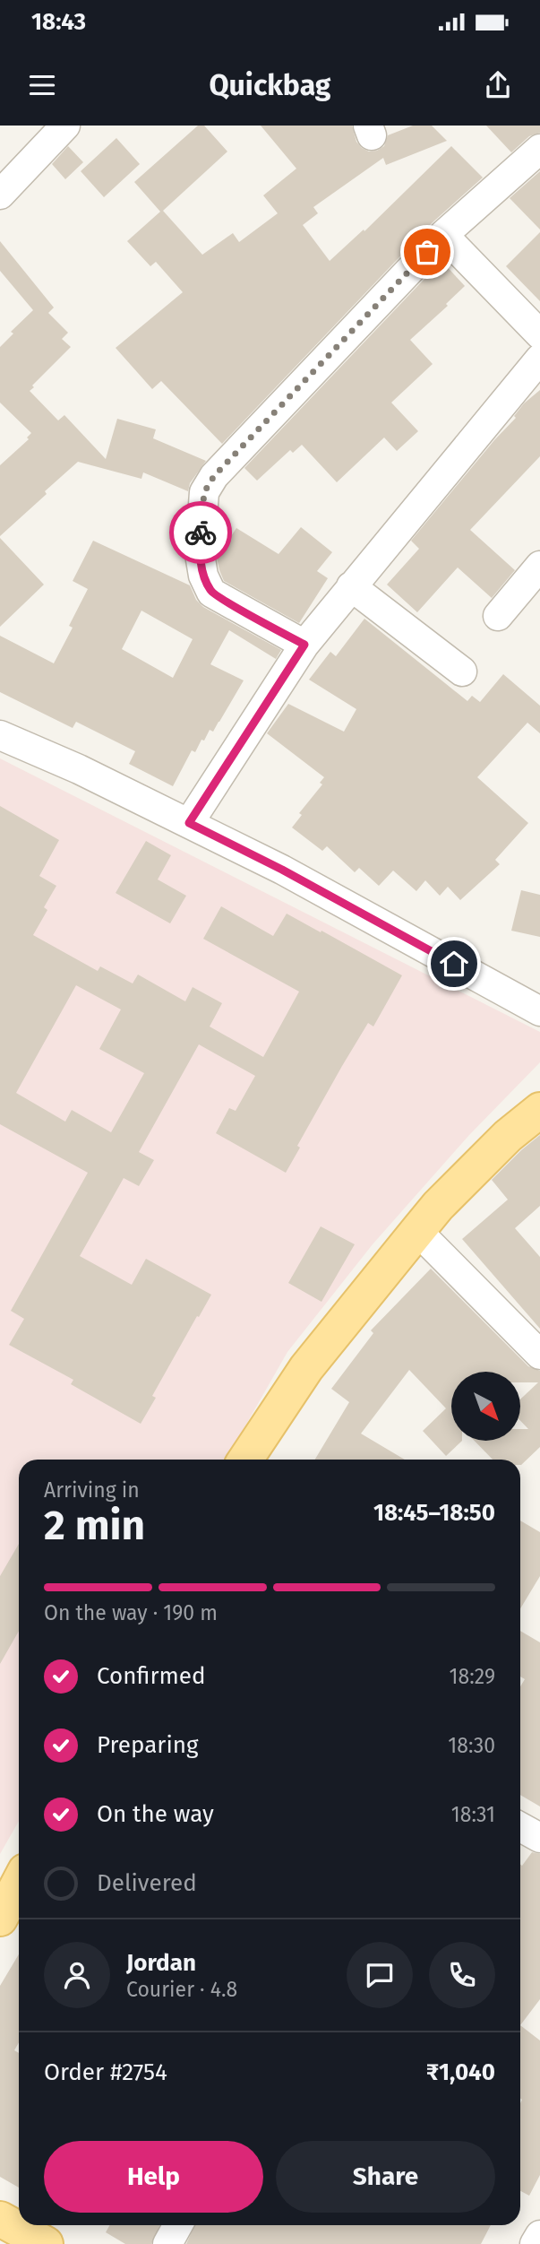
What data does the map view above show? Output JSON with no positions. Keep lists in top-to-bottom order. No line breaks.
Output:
{"north":"bottom right","page":{"status":"18:43","header":"Quickbag","heading":["2 min","Arriving in","18:45–18:50"],"panel":["Jordan","Courier · 4.8","Order #2754","₹1,040"],"bar":"On the way · 190 m","list":[["Confirmed","18:29"],["Preparing","18:30"],["On the way","18:31"],"Delivered"],"buttons":["Help","Share"]}}
